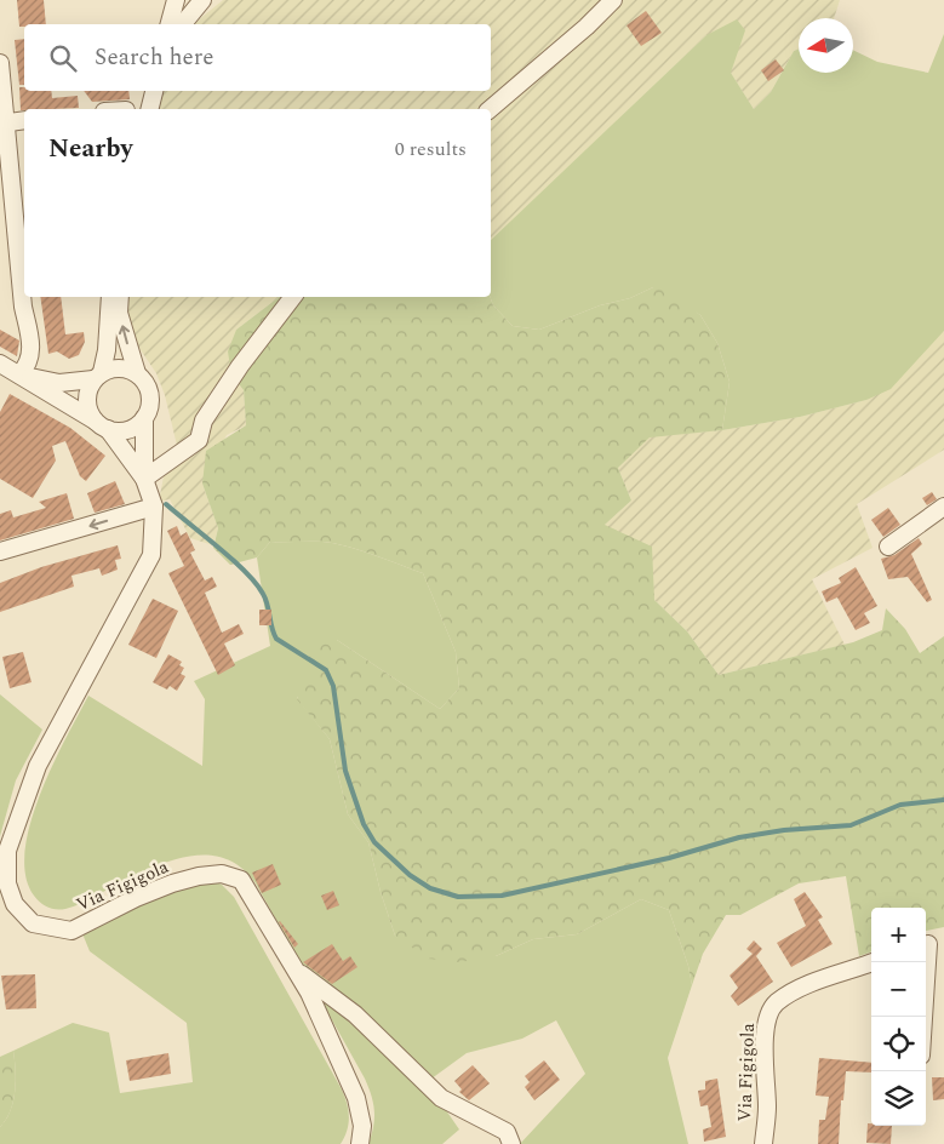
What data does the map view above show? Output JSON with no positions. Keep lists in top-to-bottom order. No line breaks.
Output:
{"streets":{"street":["Via Figigola"]},"north":"left","page":{"search":"Search here","heading":["Nearby","0 results"],"map_buttons":["+","−"]}}
